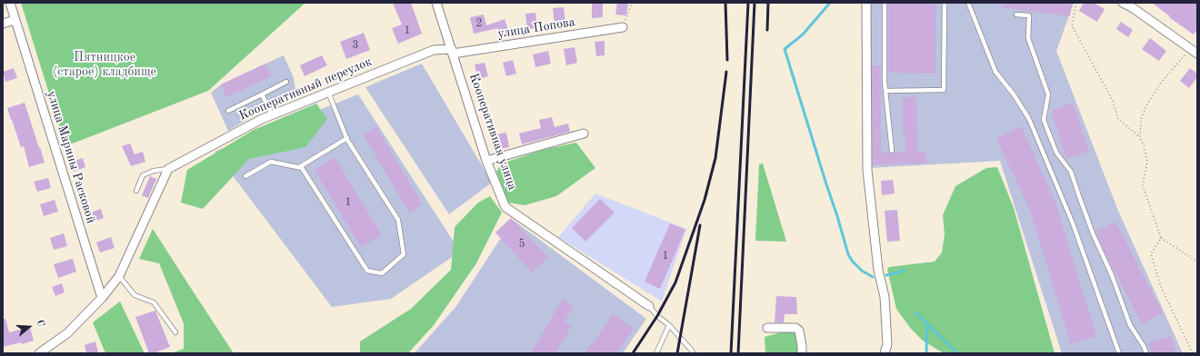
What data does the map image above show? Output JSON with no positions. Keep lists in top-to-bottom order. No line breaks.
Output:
{"streets":{"street":["улица Попова","Кооперативный переулок","Кооперативная улица","улица Марины Расковой"]},"crossings":[["улица Попова","Кооперативный переулок"],["улица Попова","Кооперативная улица"],["Кооперативный переулок","Кооперативная улица"]],"parks":["Пятницкое (старое) кладбище"],"house_numbers":["2","1","3","1","5","1"],"north":"right"}
